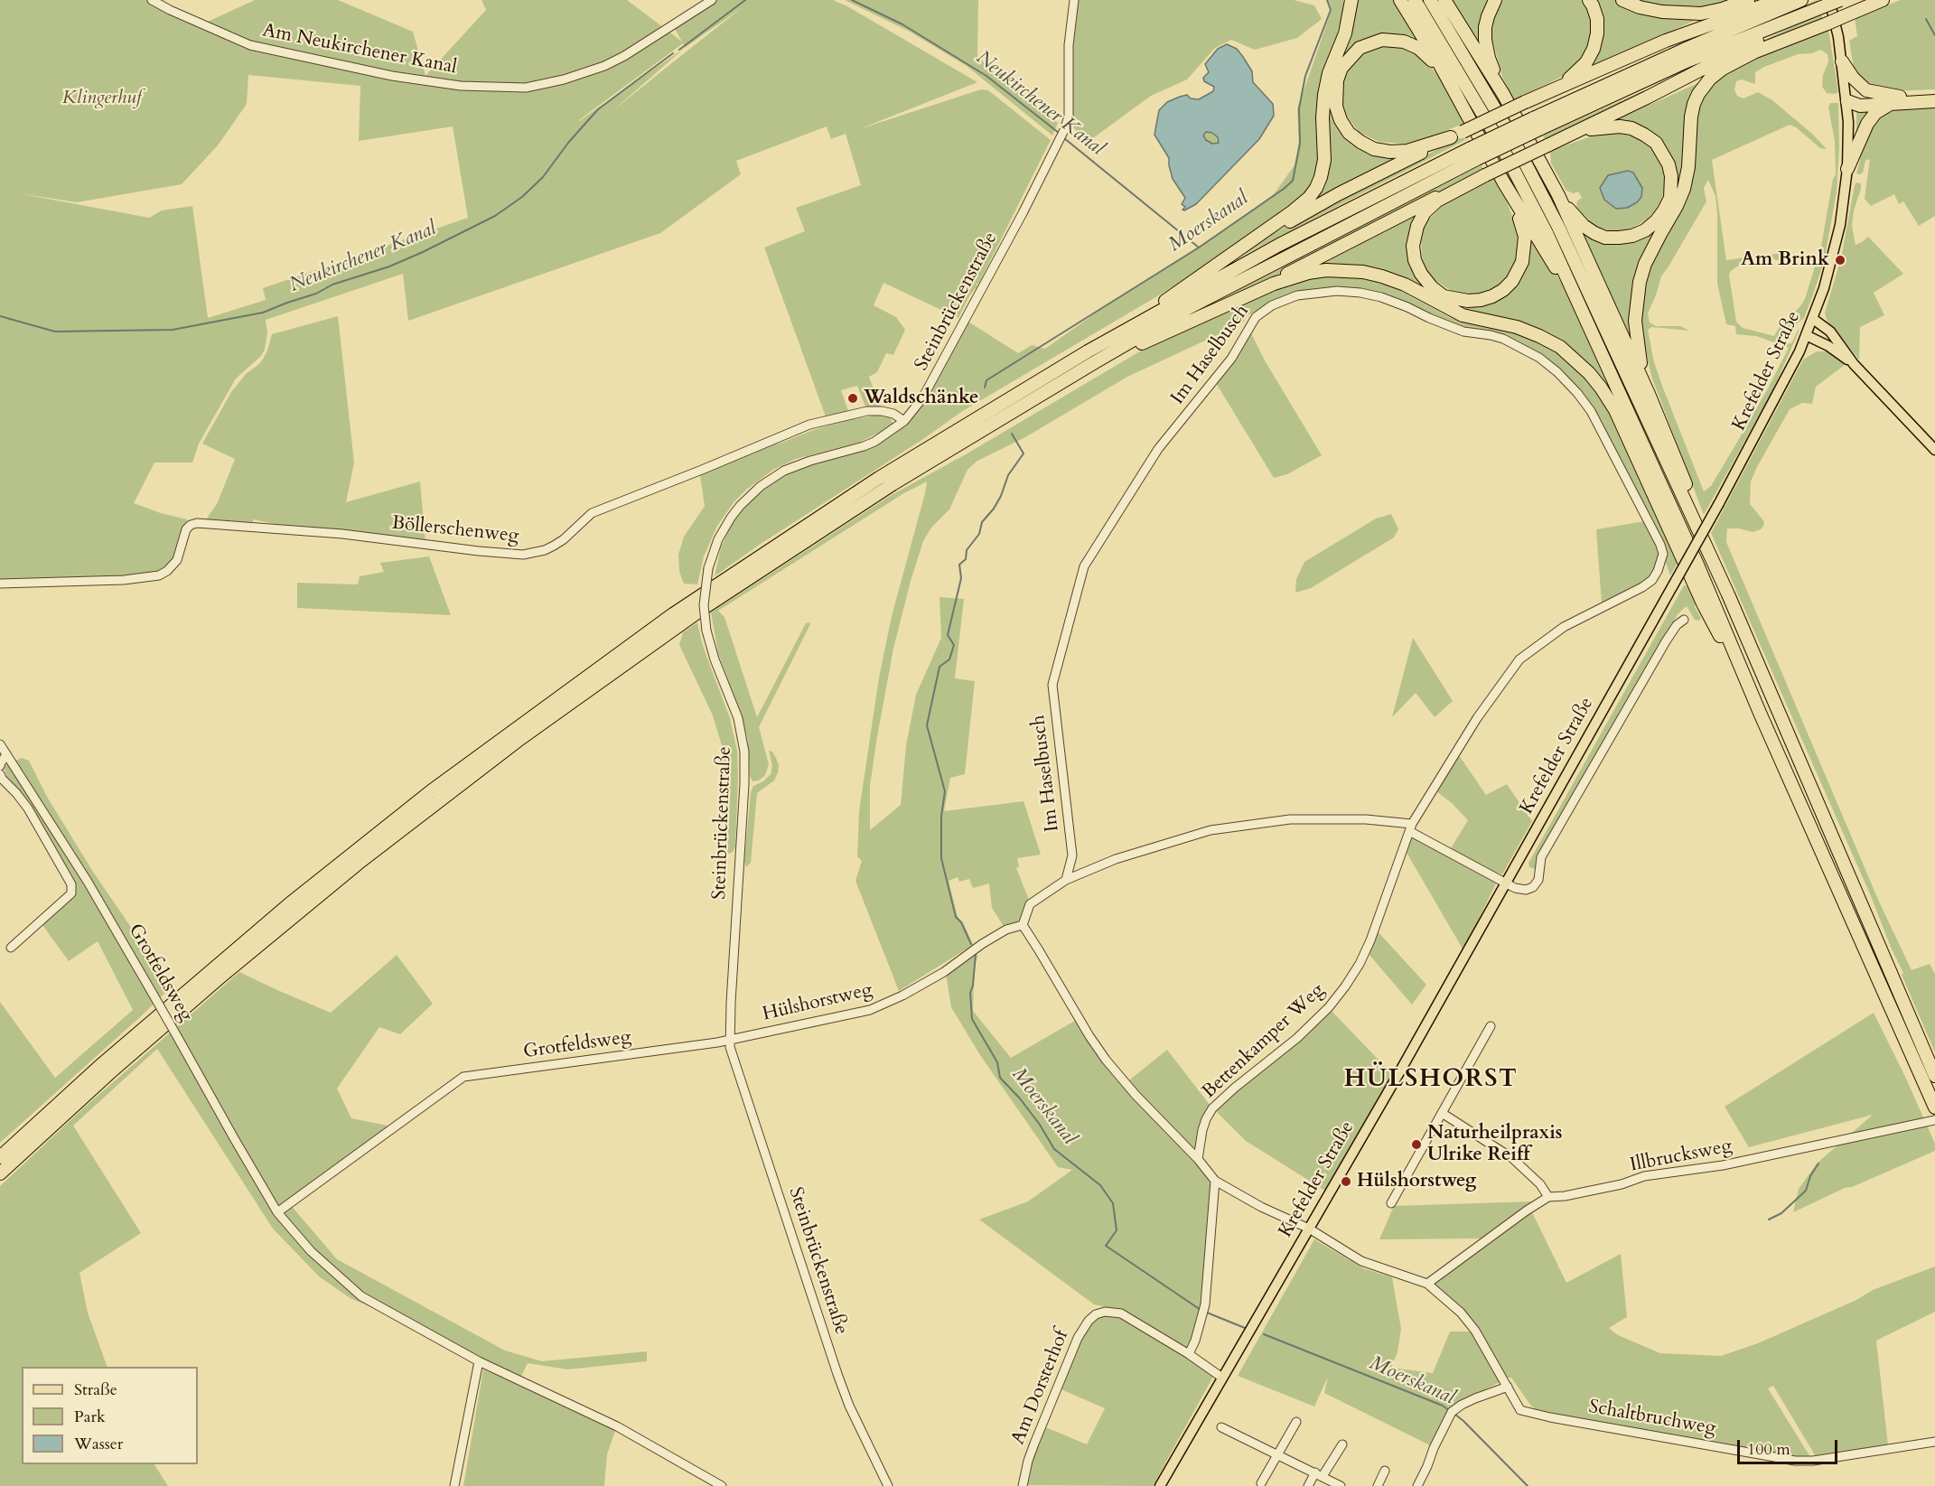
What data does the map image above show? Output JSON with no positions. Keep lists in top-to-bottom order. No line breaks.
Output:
{"streets":{"main road":["Krefelder Straße"],"street":["Am Neukirchener Kanal","Steinbrückenstraße","Im Haselbusch","Böllerschenweg","Grotfeldsweg","Hülshorstweg","Bettenkamper Weg","Illbrucksweg","Am Dorsterhof","Schaltbruchweg"]},"crossings":[["Steinbrückenstraße","Böllerschenweg"],["Steinbrückenstraße","Grotfeldsweg"],["Steinbrückenstraße","Hülshorstweg"],["Im Haselbusch","Bettenkamper Weg"],["Krefelder Straße","Am Dorsterhof"],["Grotfeldsweg","Hülshorstweg"],["Illbrucksweg","Schaltbruchweg"]],"districts":["HÜLSHORST"],"water":["Neukirchener Kanal","Moerskanal"],"parks":["Klingerhuf"],"places":["Am Brink","Waldschänke","Naturheilpraxis Ulrike Reiff","Hülshorstweg"],"legend":["Straße","Park","Wasser"],"scale_bar":"100 m"}
